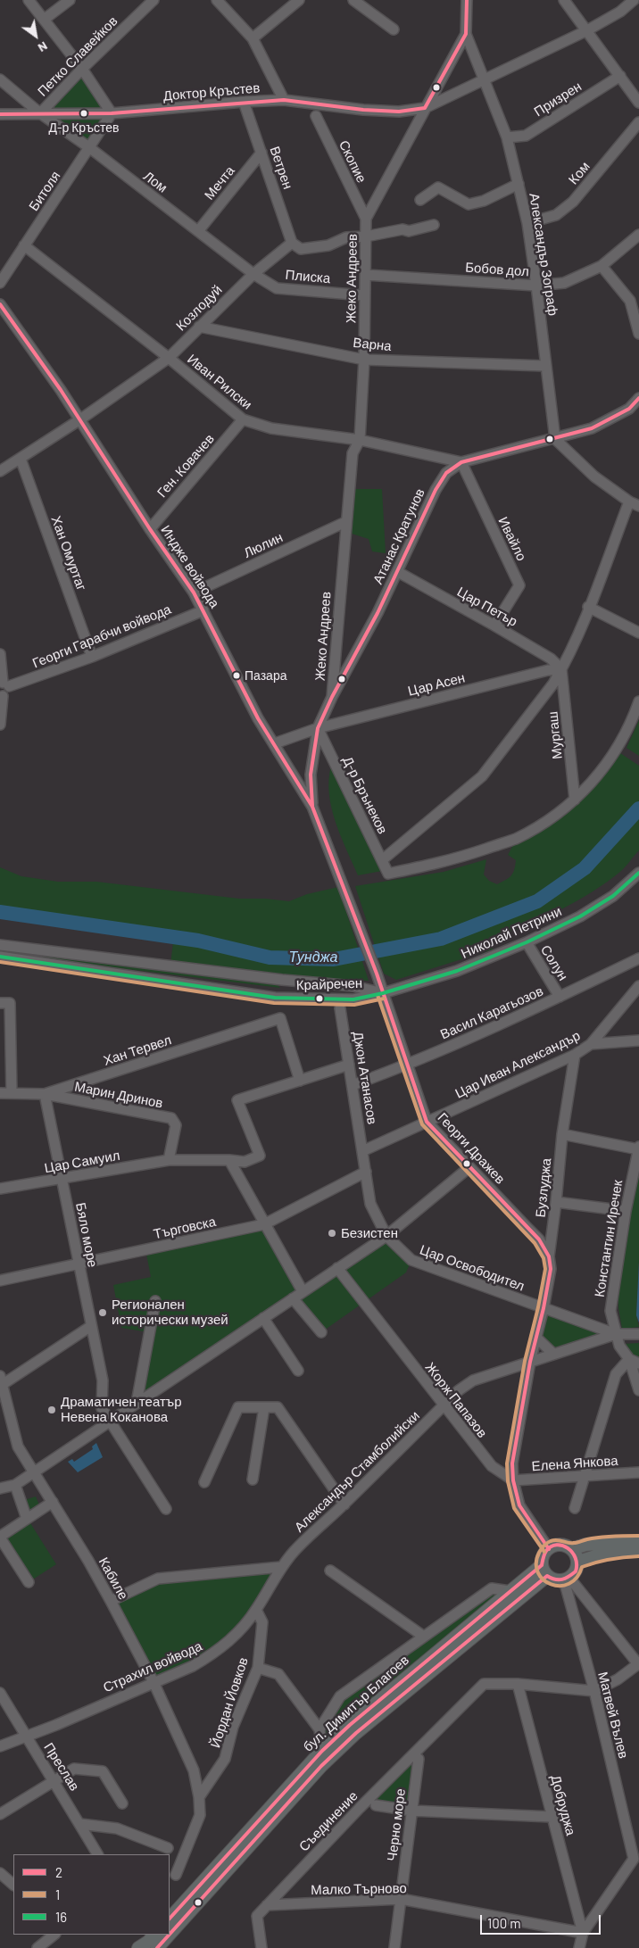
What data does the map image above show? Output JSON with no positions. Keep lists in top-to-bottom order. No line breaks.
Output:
{"streets":{"main road":["бул. Димитър Благоев"],"street":["Петко Славейков","Доктор Кръстев","Призрен","Скопие","Ветрен","Ком","Лом","Мечта","Битоля","Александър Зограф","Бобов дол","Плиска","Жеко Андреев","Козлодуй","Варна","Иван Рилски","Ген. Ковачев","Атанас Кратунов","Ивайло","Люлин","Хан Омуртаг","Индже войвода","Цар Петър","Георги Гарабчи войвода","Цар Асен","Мургаш","Д-р Брънеков","Николай Петрини","Солун","Крайречен","Васил Карагьозов","Хан Тервел","Цар Иван Александър","Джон Атанасов","Марин Дринов","Георги Дражев","Цар Самуил","Бузлуджа","Търговска","Бяло море","Константин Иречек","Цар Освободител","Жорж Папазов","Елена Янкова","Александър Стамболийски","Кабиле","Страхил войвода","Йордан Йовков","Матвей Вълев","Преслав","Добруджа","Съединение","Черно море","Малко Търново"]},"crossings":[["Петко Славейков","Доктор Кръстев"],["Петко Славейков","Лом"],["Доктор Кръстев","Ветрен"],["Доктор Кръстев","Лом"],["Доктор Кръстев","Битоля"],["Доктор Кръстев","Жеко Андреев"],["Призрен","Александър Зограф"],["Скопие","Жеко Андреев"],["Ветрен","Мечта"],["Ветрен","Козлодуй"],["Ком","Александър Зограф"],["Лом","Мечта"],["Лом","Битоля"],["Лом","Плиска"],["Лом","Козлодуй"],["Битоля","Иван Рилски"],["Александър Зограф","Бобов дол"],["Александър Зограф","Жеко Андреев"],["Александър Зограф","Варна"],["Александър Зограф","Атанас Кратунов"],["Бобов дол","Жеко Андреев"],["Плиска","Жеко Андреев"],["Плиска","Козлодуй"],["Жеко Андреев","Варна"],["Жеко Андреев","Иван Рилски"],["Жеко Андреев","Атанас Кратунов"],["Жеко Андреев","Люлин"],["Козлодуй","Варна"],["Козлодуй","Иван Рилски"],["Козлодуй","Хан Омуртаг"],["Козлодуй","Индже войвода"],["Иван Рилски","Ген. Ковачев"],["Иван Рилски","Атанас Кратунов"],["Иван Рилски","Ивайло"],["Ген. Ковачев","Индже войвода"],["Атанас Кратунов","Ивайло"],["Атанас Кратунов","Индже войвода"],["Атанас Кратунов","Цар Петър"],["Атанас Кратунов","Цар Асен"],["Атанас Кратунов","Д-р Брънеков"],["Ивайло","Цар Петър"],["Люлин","Индже войвода"],["Хан Омуртаг","Георги Гарабчи войвода"],["Индже войвода","Георги Гарабчи войвода"],["Индже войвода","Цар Асен"],["Индже войвода","Георги Дражев"],["Цар Петър","Цар Асен"],["Цар Петър","Мургаш"],["Цар Асен","Мургаш"],["Цар Асен","Д-р Брънеков"],["Мургаш","Д-р Брънеков"],["Николай Петрини","Солун"],["Николай Петрини","Крайречен"],["Николай Петрини","Георги Дражев"],["Солун","Васил Карагьозов"],["Крайречен","Георги Дражев"],["Васил Карагьозов","Джон Атанасов"],["Васил Карагьозов","Георги Дражев"],["Хан Тервел","Марин Дринов"],["Хан Тервел","Цар Самуил"],["Хан Тервел","Бяло море"],["Цар Иван Александър","Джон Атанасов"],["Цар Иван Александър","Георги Дражев"],["Цар Иван Александър","Бузлуджа"],["Джон Атанасов","Търговска"],["Джон Атанасов","Цар Освободител"],["Марин Дринов","Цар Самуил"],["Марин Дринов","Бяло море"],["Георги Дражев","Бузлуджа"],["Цар Самуил","Бяло море"],["Бузлуджа","Цар Освободител"],["Бузлуджа","Жорж Папазов"],["Бузлуджа","Елена Янкова"],["Бузлуджа","Александър Стамболийски"],["Търговска","Бяло море"],["Константин Иречек","Цар Освободител"],["Константин Иречек","Александър Стамболийски"],["Цар Освободител","Александър Стамболийски"],["Жорж Папазов","Елена Янкова"],["Жорж Папазов","Александър Стамболийски"],["Александър Стамболийски","Страхил войвода"],["Кабиле","Страхил войвода"],["Кабиле","Йордан Йовков"],["Страхил войвода","Йордан Йовков"],["Страхил войвода","Преслав"],["бул. Димитър Благоев","Матвей Вълев"],["Матвей Вълев","Добруджа"],["Матвей Вълев","Съединение"],["Матвей Вълев","Малко Търново"],["Добруджа","Съединение"],["Добруджа","Малко Търново"],["Съединение","Черно море"],["Съединение","Малко Търново"],["Черно море","Малко Търново"]],"water":["Тунджа"],"places":["Д-р Кръстев","Пазара","Безистен","Регионален исторически музей","Драматичен театър Невена Коканова"],"lines":["transit line 2","transit line 16","transit line 1"],"legend":["2","1","16"],"scale_bar":"100 m","north":"bottom right"}
